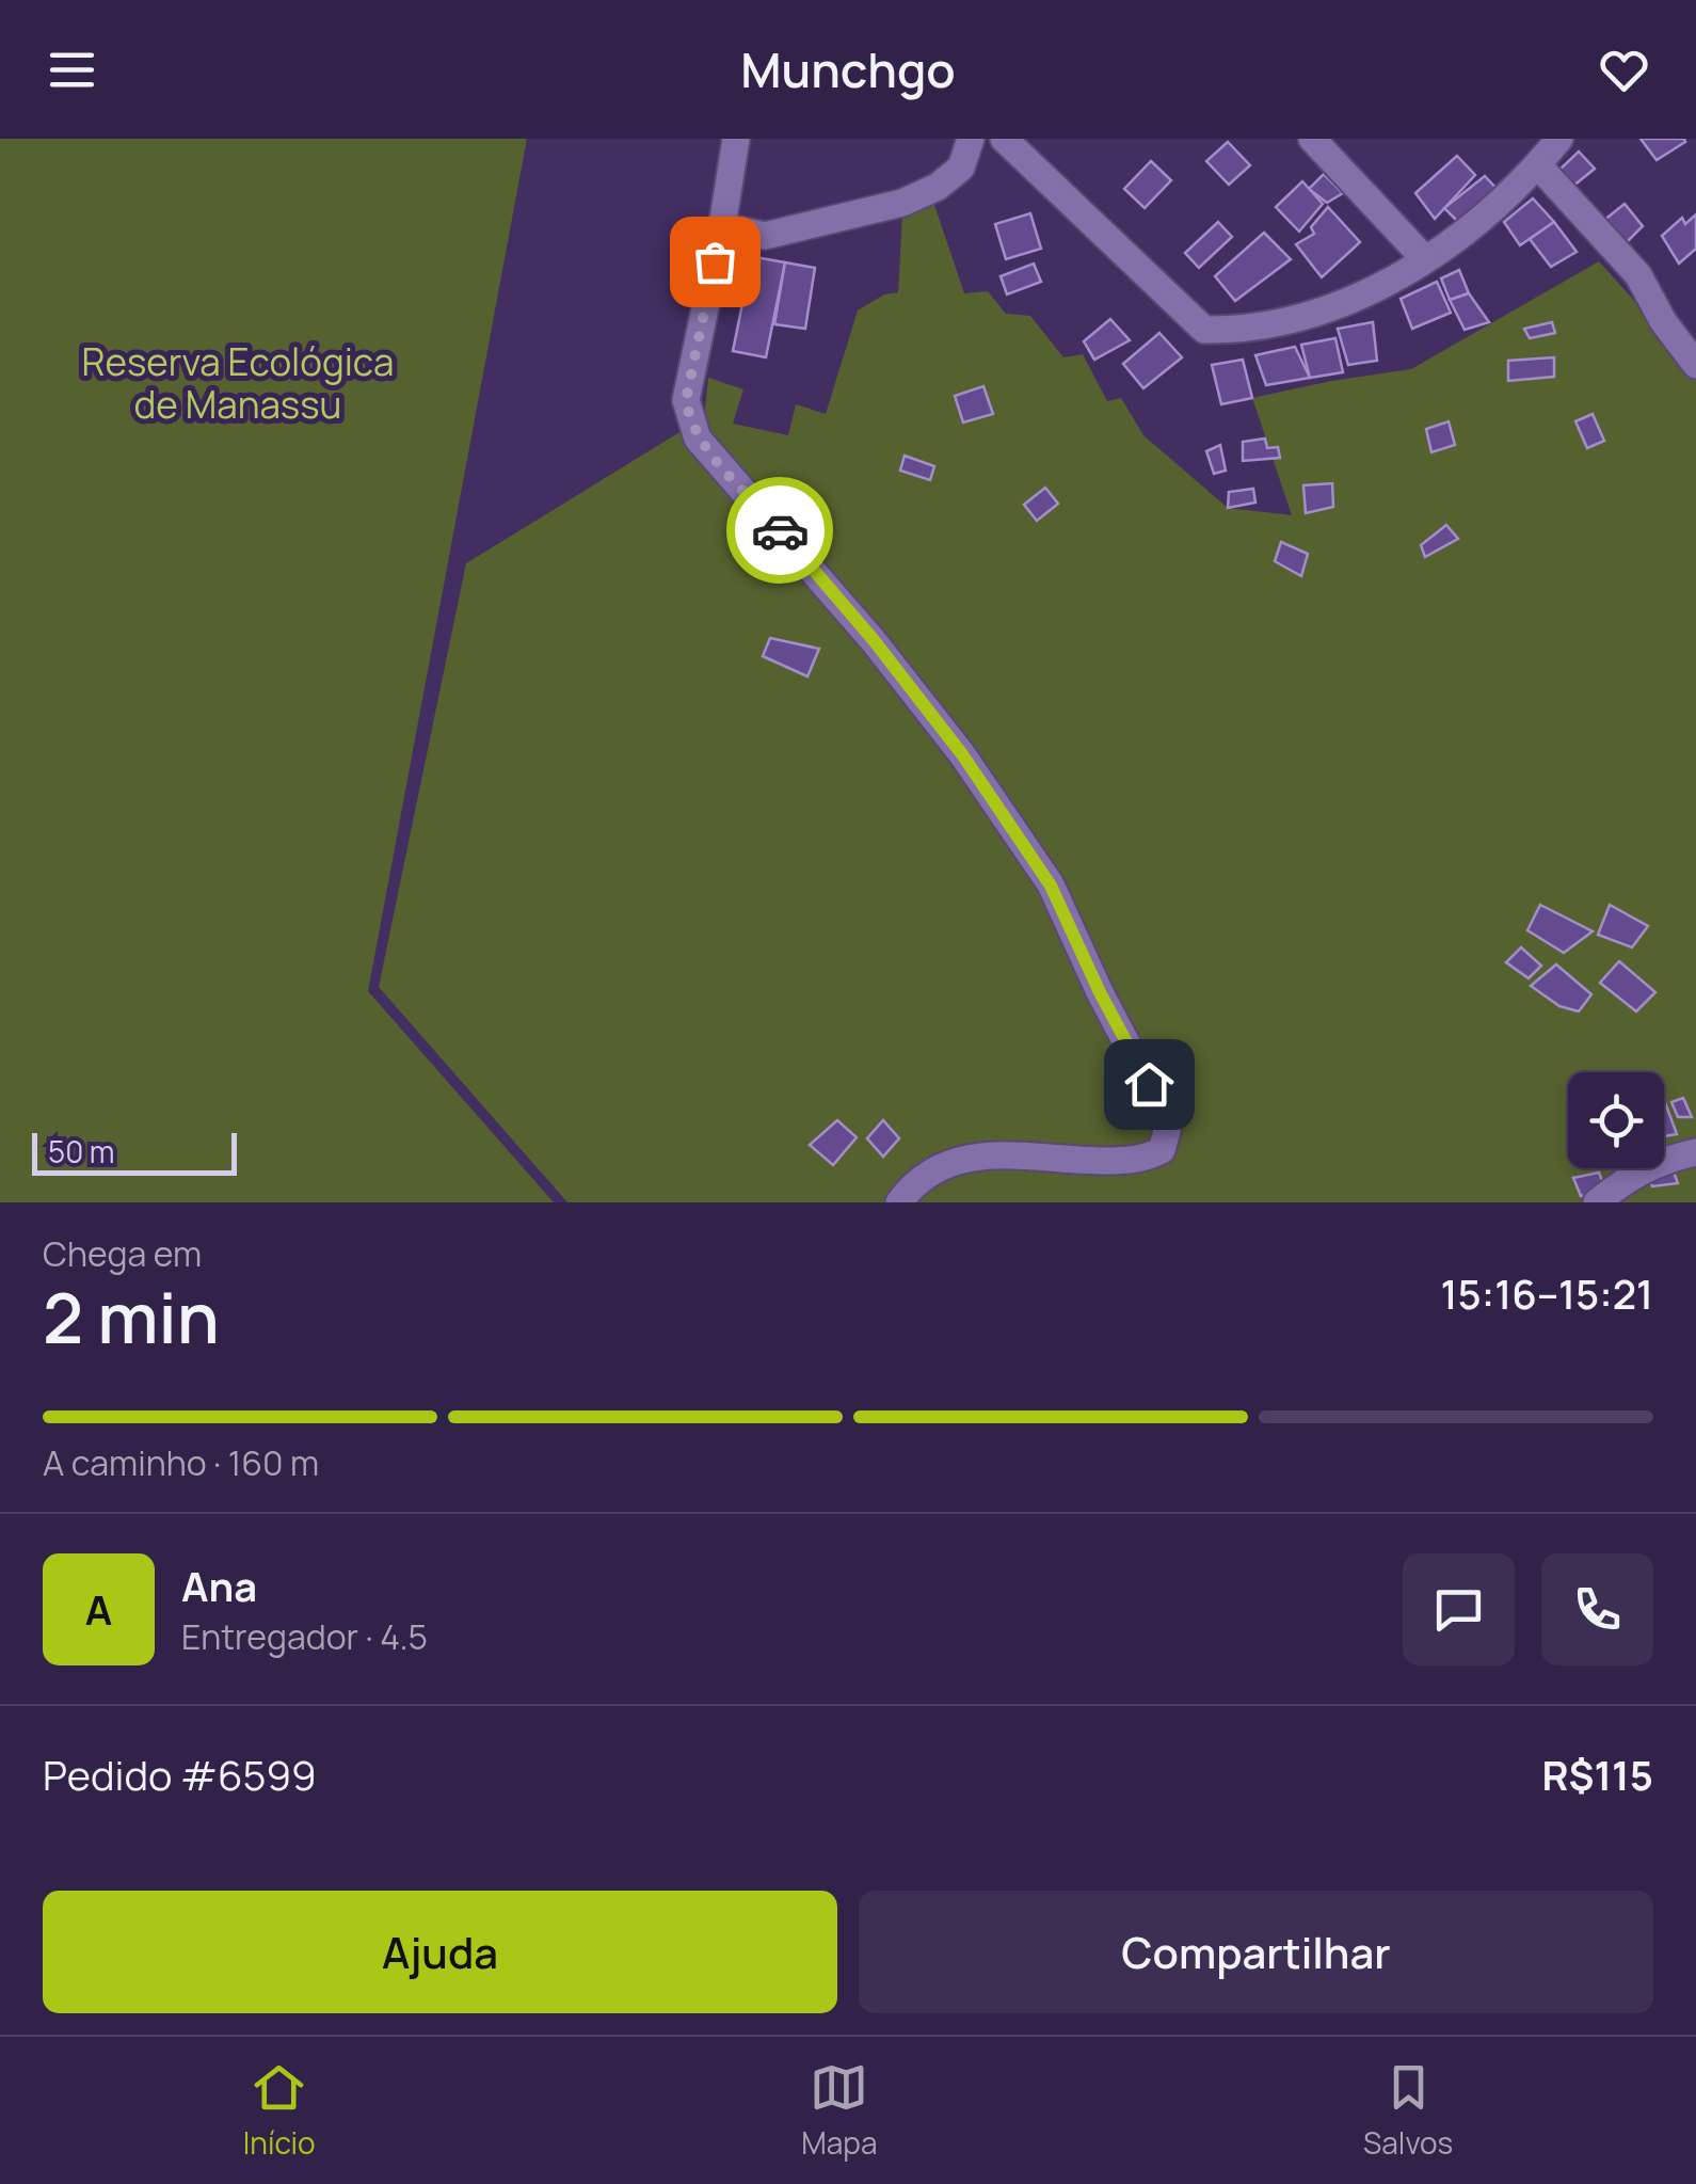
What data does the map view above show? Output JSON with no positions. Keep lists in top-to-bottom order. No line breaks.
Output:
{"parks":["Reserva Ecológica de Manassu"],"scale_bar":"50 m","page":{"header":"Munchgo","scale":"50 m","heading":["2 min","Chega em","15:16–15:21"],"panel":["Ana","Entregador · 4.5","Pedido #6599","R$115"],"bar":"A caminho · 160 m","round":"A","buttons":["Ajuda","Compartilhar"],"tabs":["Início","Mapa","Salvos"]}}
